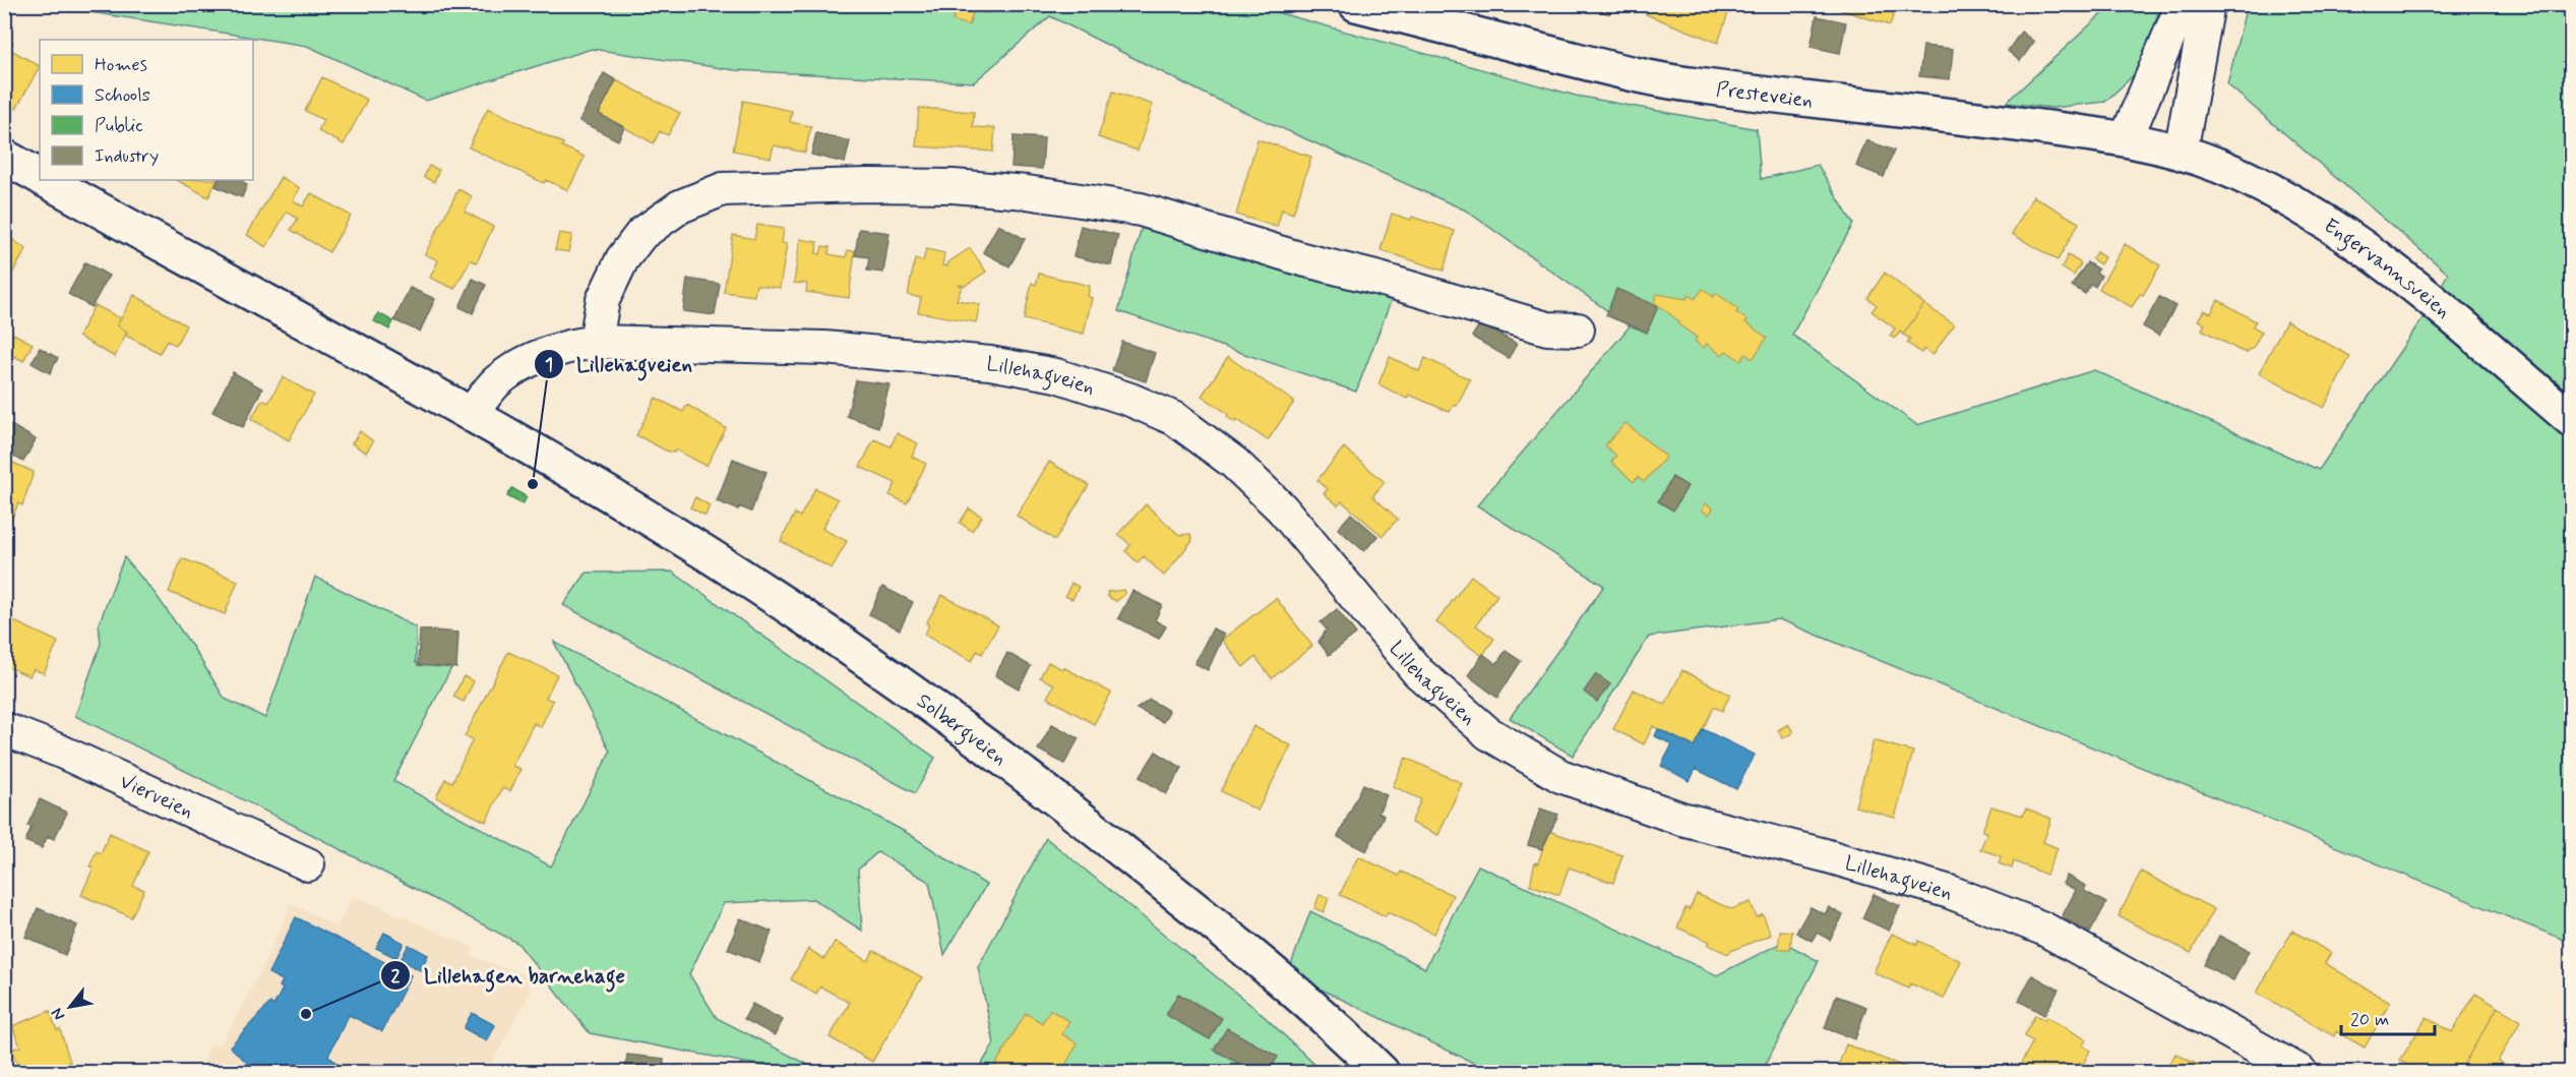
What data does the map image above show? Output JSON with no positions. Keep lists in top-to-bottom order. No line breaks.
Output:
{"streets":{"street":["Presteveien","Engervannsveien","Lillehagveien","Solbergveien","Vierveien"]},"crossings":[["Presteveien","Engervannsveien"],["Lillehagveien","Solbergveien"]],"places":["Lillehagveien","Lillehagen barnehage"],"legend":["Homes","Schools","Public","Industry"],"scale_bar":"20 m","north":"bottom left"}
